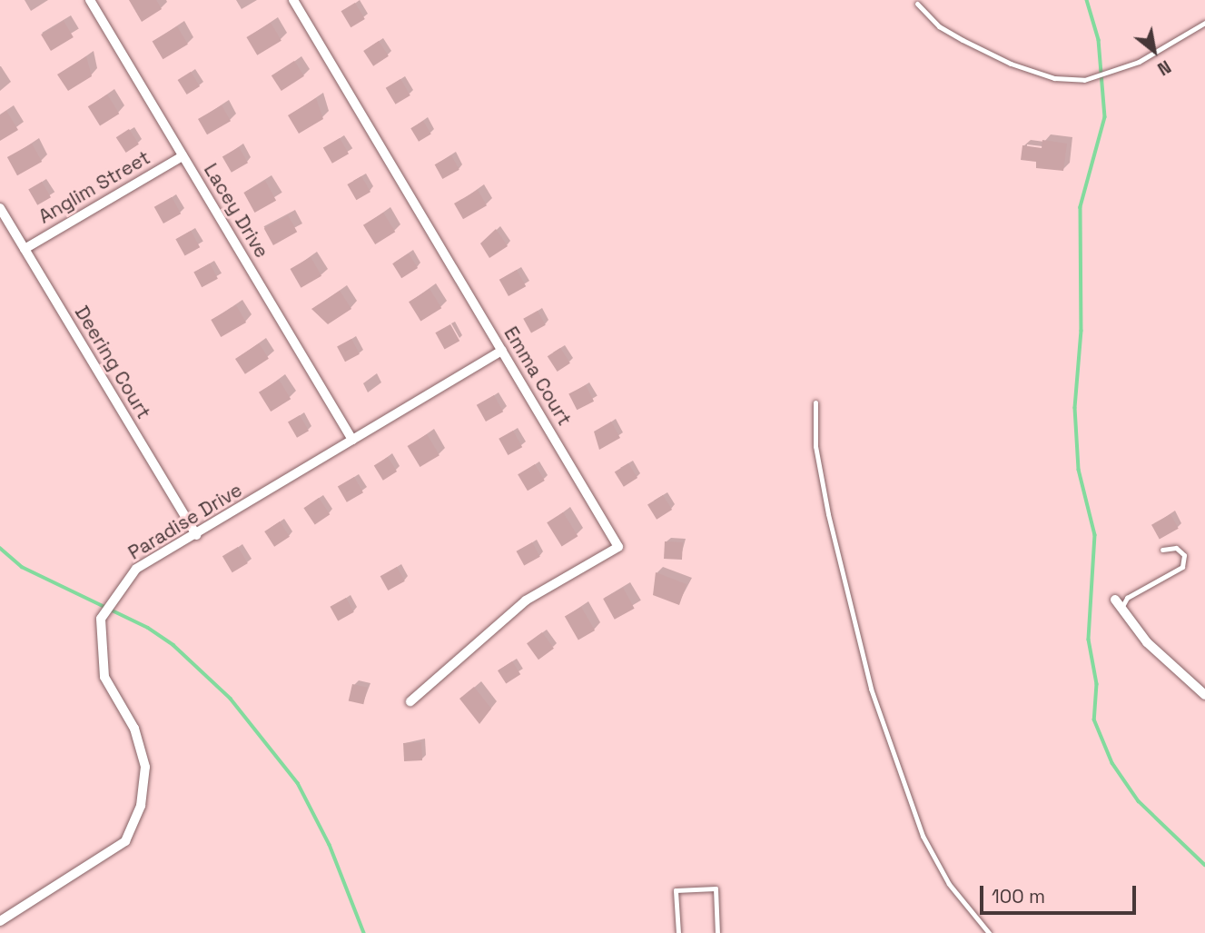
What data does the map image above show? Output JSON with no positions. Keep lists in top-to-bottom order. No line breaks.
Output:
{"streets":{"street":["Anglim Street","Lacey Drive","Deering Court","Emma Court","Paradise Drive"]},"crossings":[["Anglim Street","Lacey Drive"],["Anglim Street","Deering Court"],["Lacey Drive","Paradise Drive"],["Deering Court","Paradise Drive"],["Emma Court","Paradise Drive"]],"scale_bar":"100 m","north":"bottom right"}
